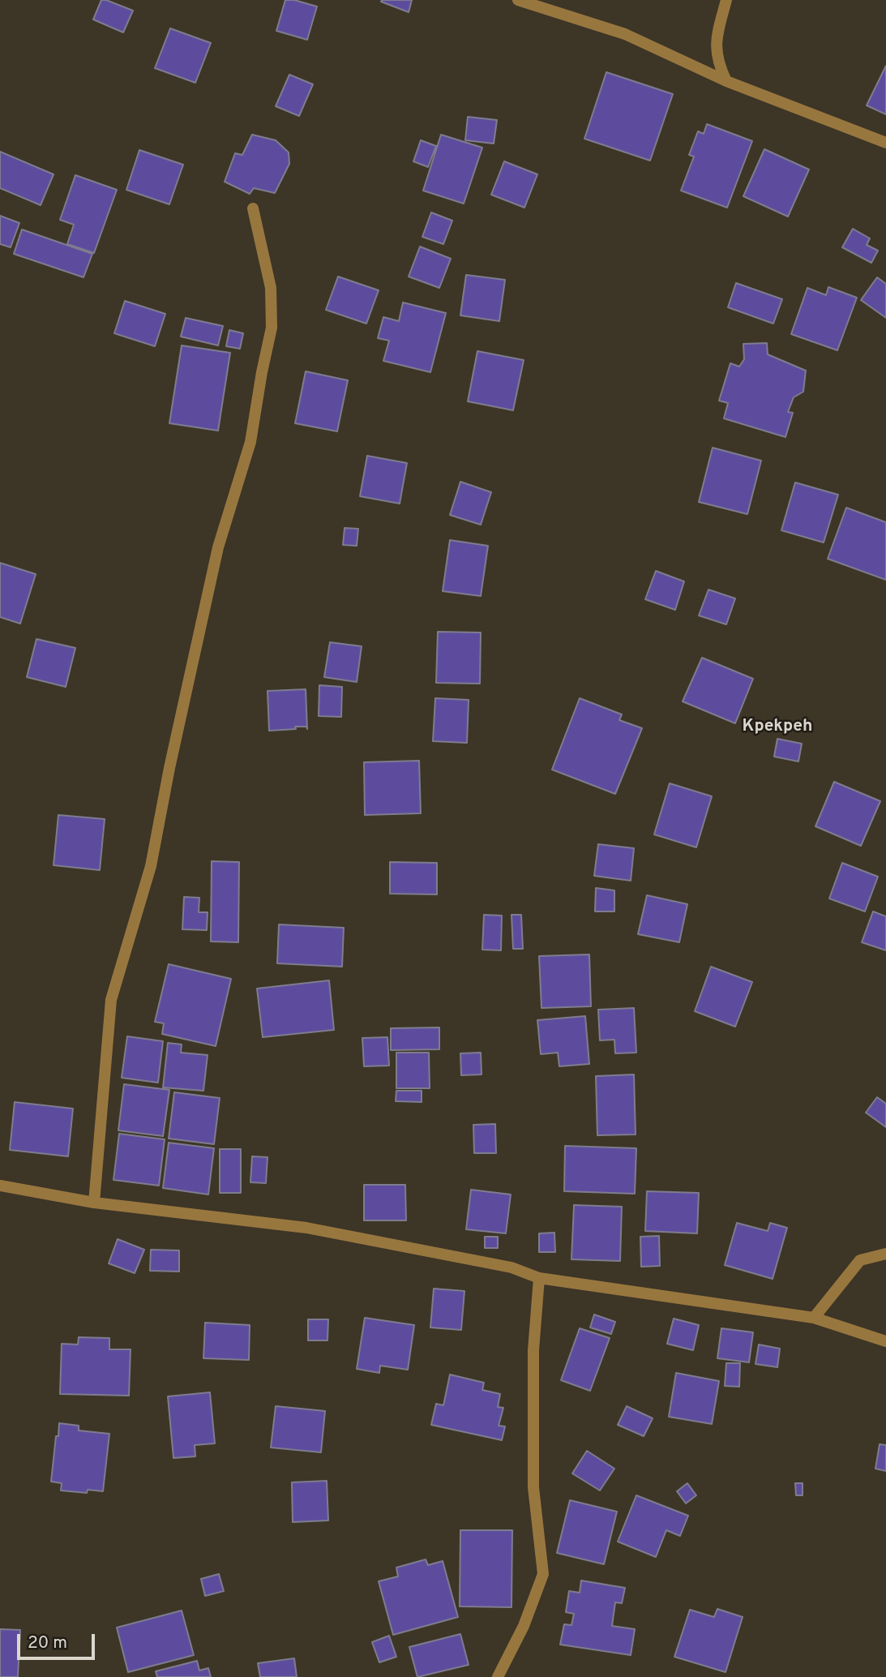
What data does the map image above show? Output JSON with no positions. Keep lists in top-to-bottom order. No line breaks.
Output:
{"districts":["Kpekpeh"],"scale_bar":"20 m"}
